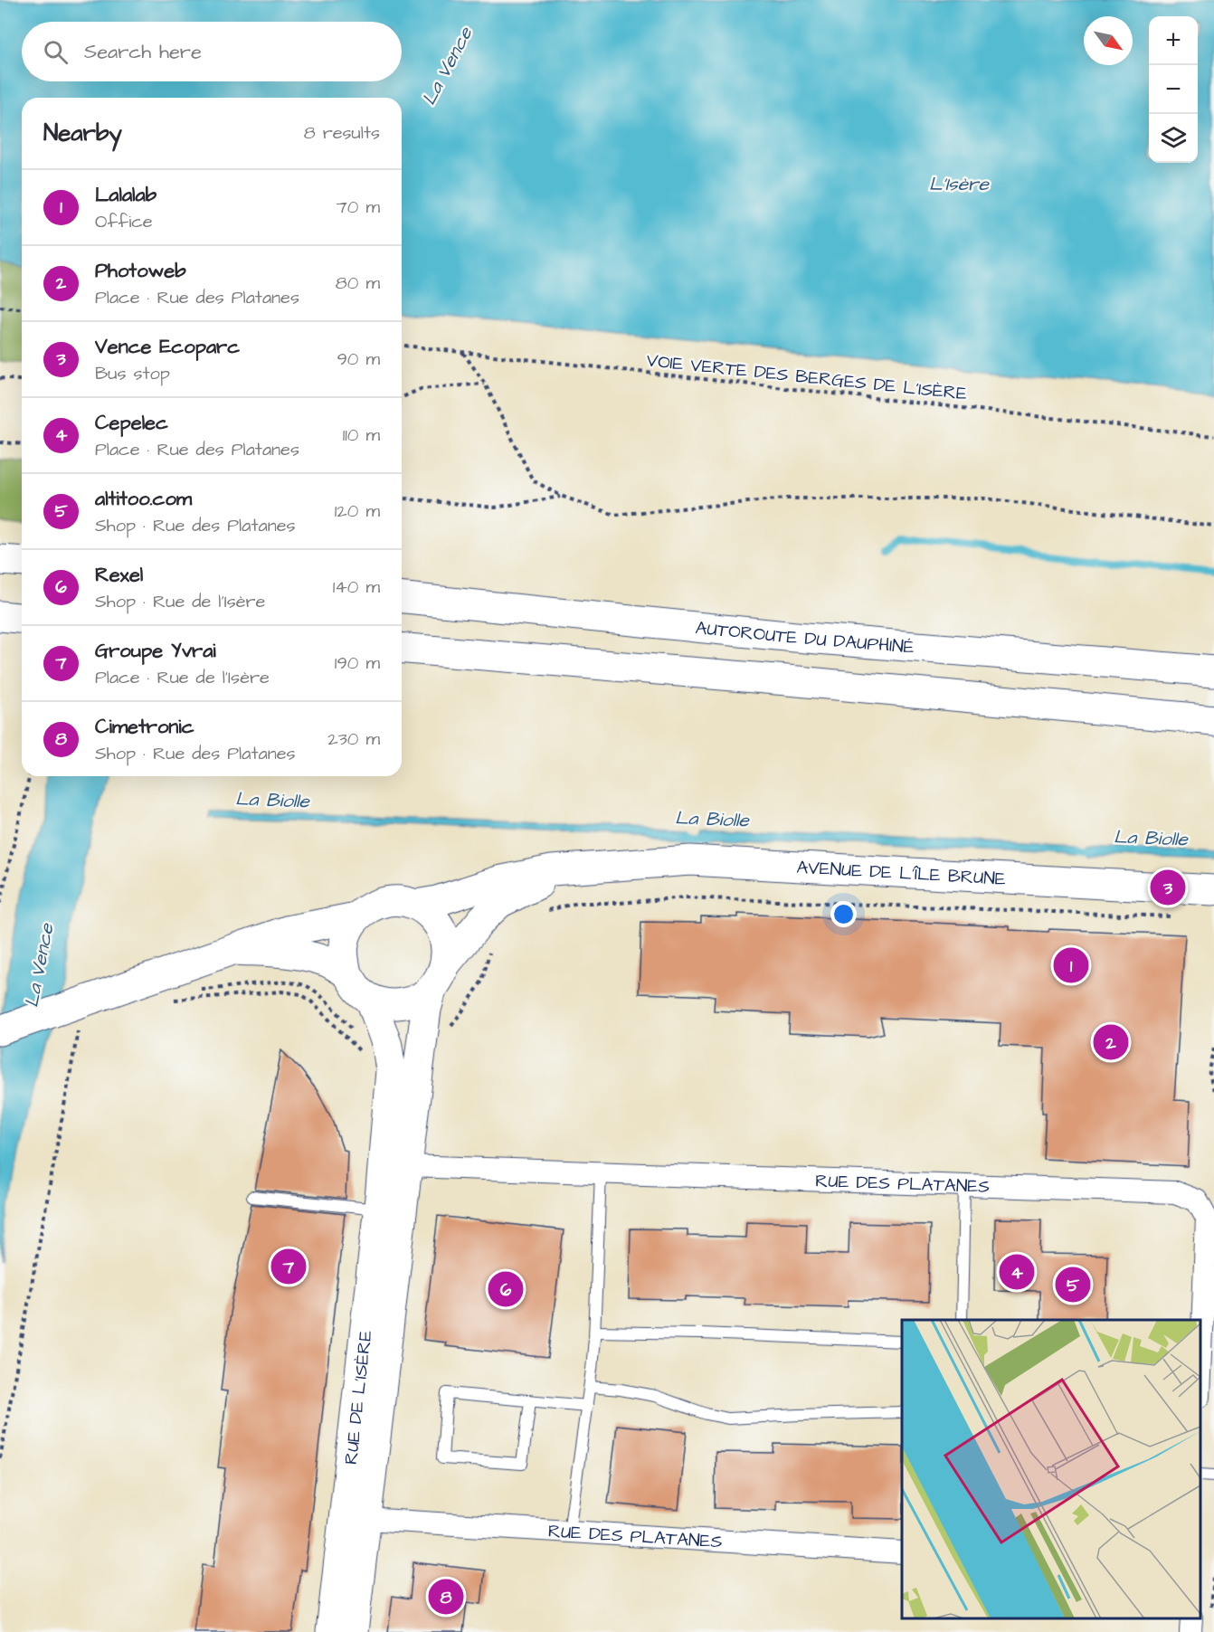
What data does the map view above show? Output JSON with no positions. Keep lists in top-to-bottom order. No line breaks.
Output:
{"streets":{"main road":["AUTOROUTE DU DAUPHINÉ","AVENUE DE L'ÎLE BRUNE","RUE DE L'ISÈRE"],"street":["RUE DES PLATANES"],"path":["VOIE VERTE DES BERGES DE L'ISÈRE"]},"crossings":[["AVENUE DE L'ÎLE BRUNE","RUE DE L'ISÈRE"],["RUE DES PLATANES","RUE DE L'ISÈRE"]],"water":["La Vence","L'Isère","La Biolle"],"north":"bottom right","page":{"map_buttons":["+","−"],"search":"Search here","heading":["Nearby","8 results"],"list":[{"mark":"1","name":"Lalalab","note":"Office","value":"70 m"},{"mark":"2","name":"Photoweb","note":"Place · Rue des Platanes","value":"80 m"},{"mark":"3","name":"Vence Ecoparc","note":"Bus stop","value":"90 m"},{"mark":"4","name":"Cepelec","note":"Place · Rue des Platanes","value":"110 m"},{"mark":"5","name":"altitoo.com","note":"Shop · Rue des Platanes","value":"120 m"},{"mark":"6","name":"Rexel","note":"Shop · Rue de l'Isère","value":"140 m"},{"mark":"7","name":"Groupe Yvrai","note":"Place · Rue de l'Isère","value":"190 m"},{"mark":"8","name":"Cimetronic","note":"Shop · Rue des Platanes","value":"230 m"}],"pins":["3","1","2","7","4","5","6","8"]}}
